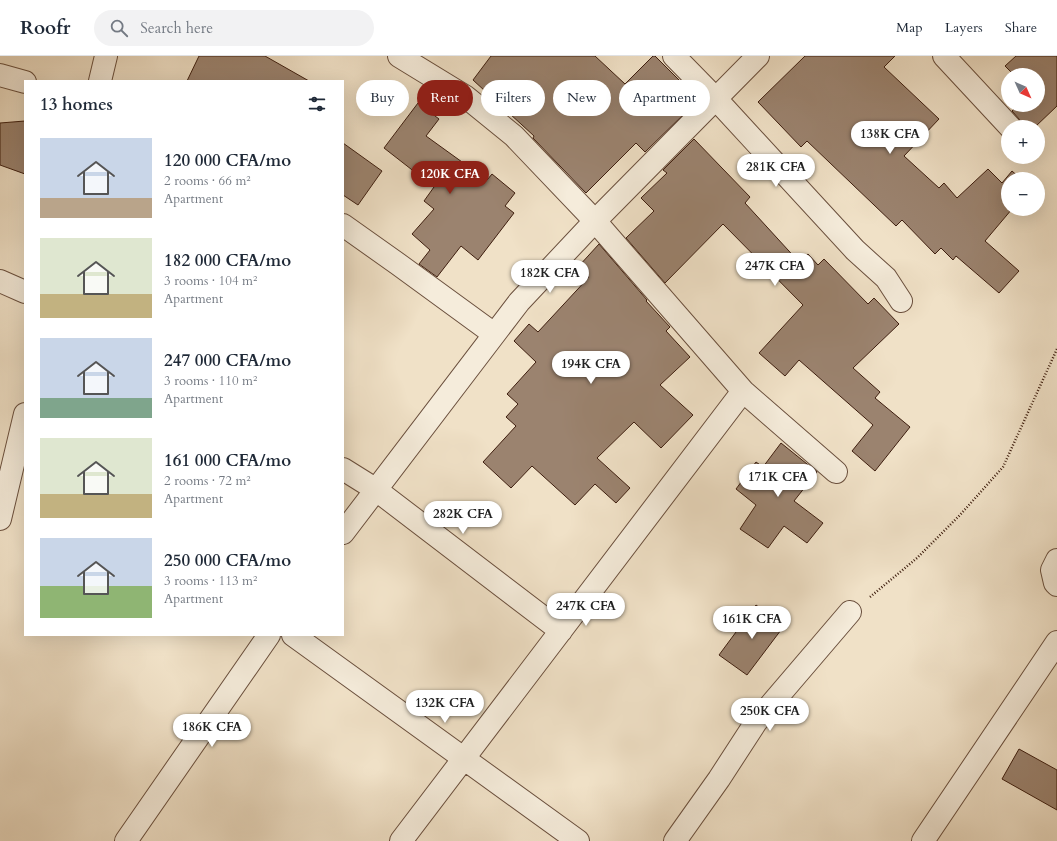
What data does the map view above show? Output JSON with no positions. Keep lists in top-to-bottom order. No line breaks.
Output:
{"north":"bottom right","page":{"header":"Roofr","search":"Search here","nav":["Map","Layers","Share"],"map_buttons":["+","−"],"chip":["Buy","Rent","Filters","New","Apartment"],"heading":"13 homes","price":["138K CFA","281K CFA","120K CFA","247K CFA","182K CFA","194K CFA","171K CFA","282K CFA","247K CFA","161K CFA","132K CFA","250K CFA","186K CFA"],"list":[{"name":"120 000 CFA/mo","note":"2 rooms · 66 m² · Apartment"},{"name":"182 000 CFA/mo","note":"3 rooms · 104 m² · Apartment"},{"name":"247 000 CFA/mo","note":"3 rooms · 110 m² · Apartment"},{"name":"161 000 CFA/mo","note":"2 rooms · 72 m² · Apartment"},{"name":"250 000 CFA/mo","note":"3 rooms · 113 m² · Apartment"}]}}
